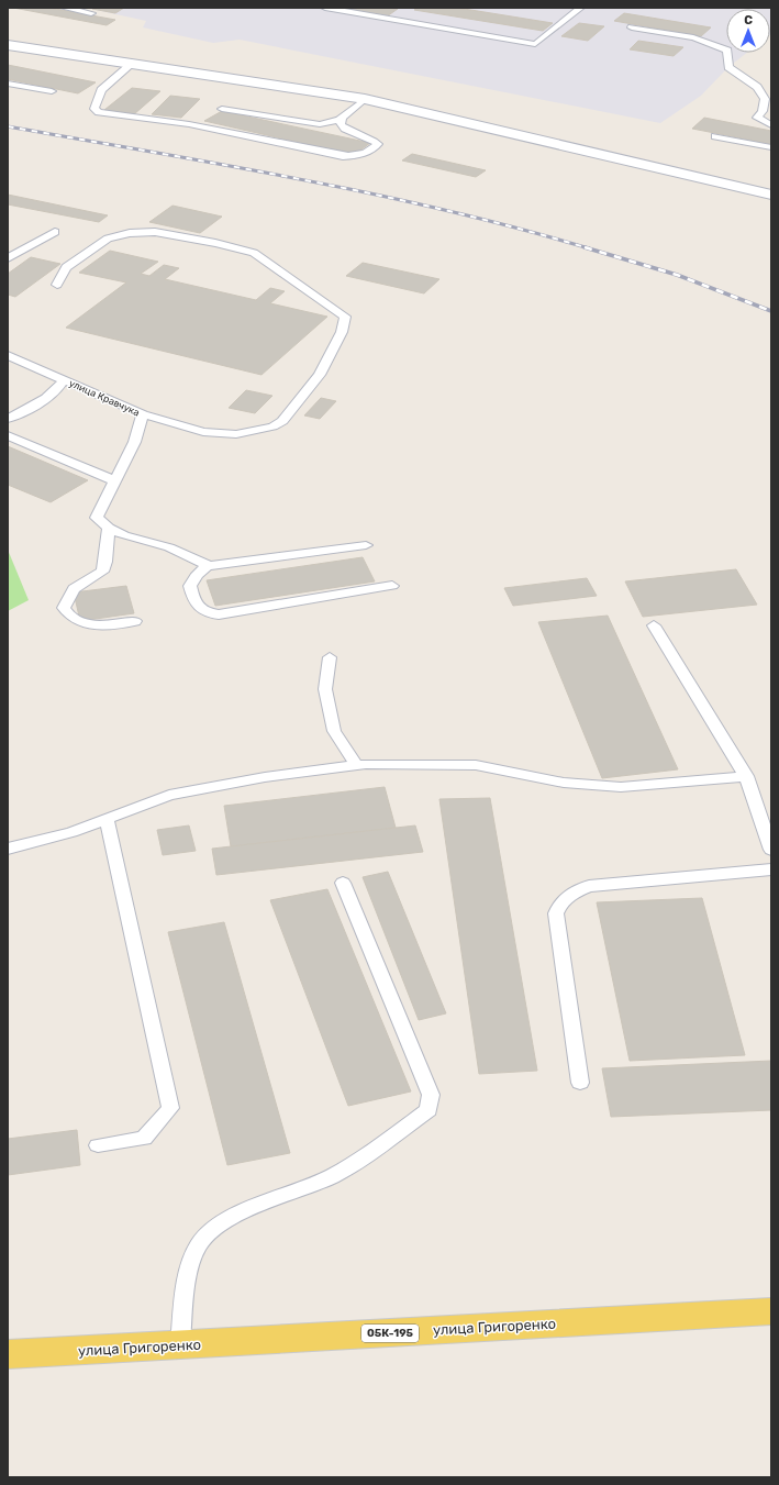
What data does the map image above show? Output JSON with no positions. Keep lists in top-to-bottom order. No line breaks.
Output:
{"streets":{"main road":["улица Григоренко","05К-195"],"lane":["улица Кравчука"]},"north":"top"}
